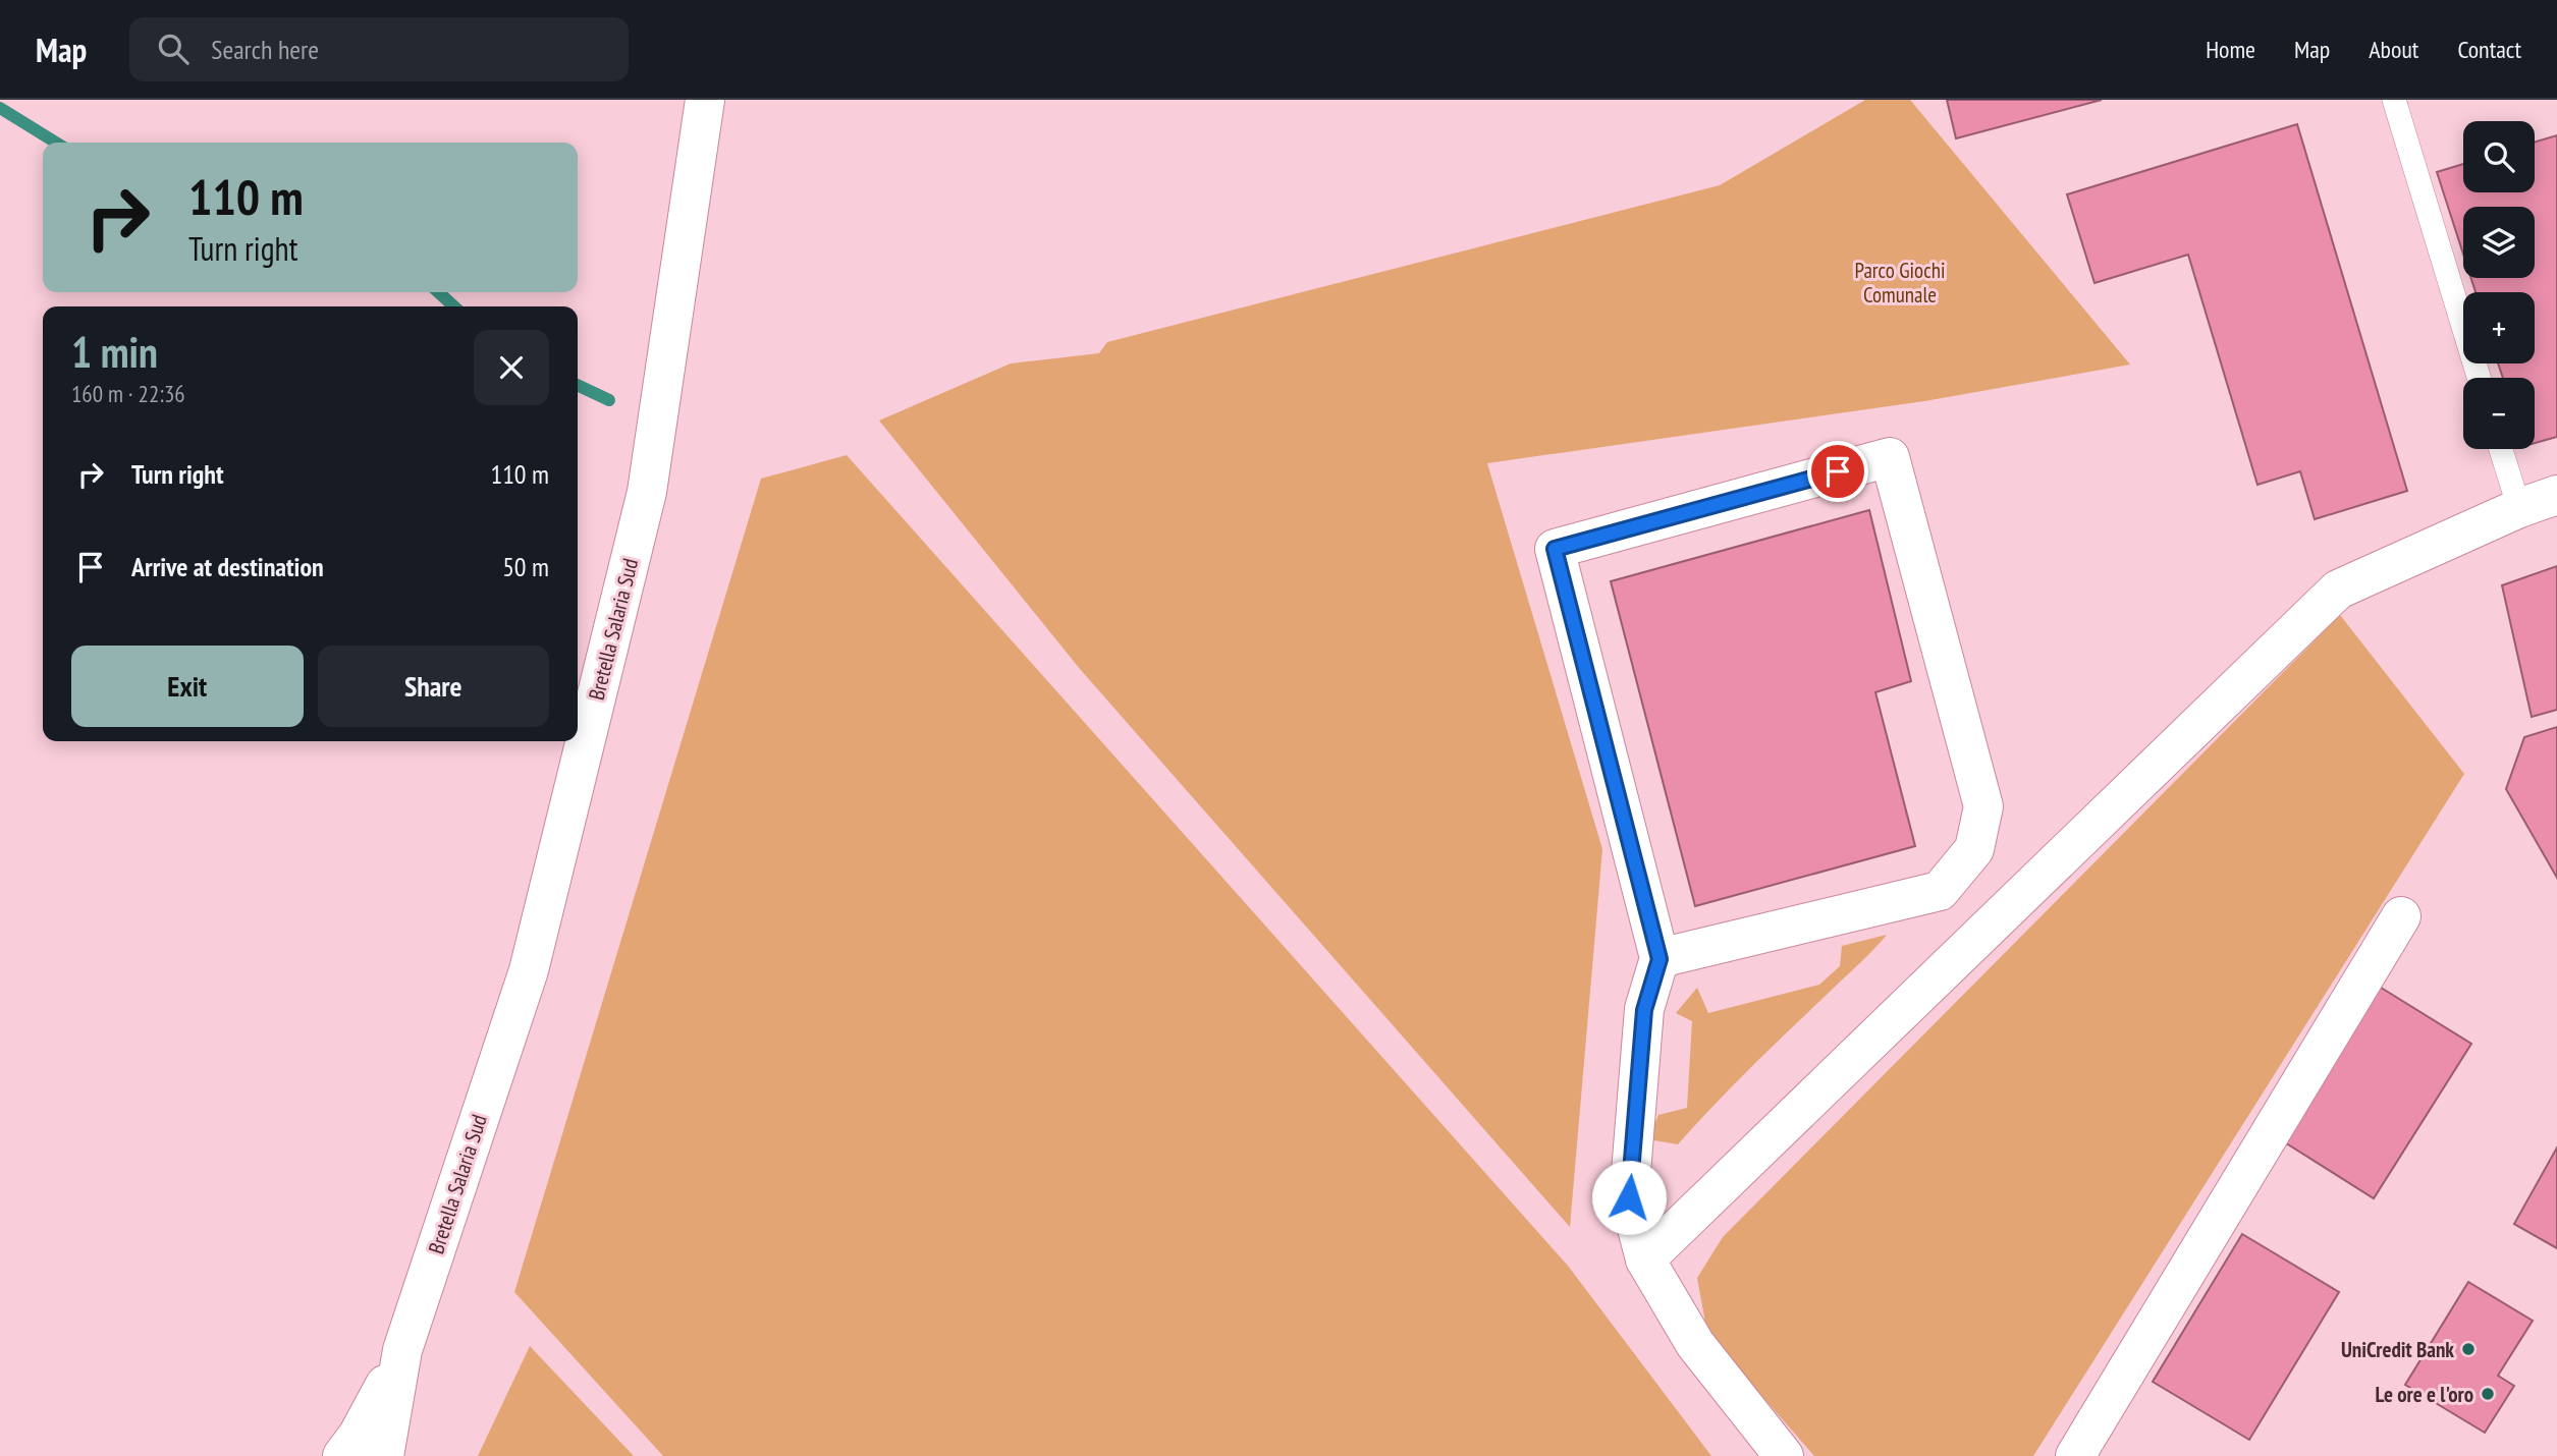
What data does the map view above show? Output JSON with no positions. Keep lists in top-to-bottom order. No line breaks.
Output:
{"streets":{"street":["Bretella Salaria Sud"]},"parks":["Parco Giochi Comunale"],"places":["UniCredit Bank","Le ore e l'oro"],"page":{"header":"Map","search":"Search here","nav":["Home","Map","About","Contact"],"map_buttons":["+","−"],"turn":["110 m","Turn right"],"heading":["1 min","160 m · 22:36"],"list":[{"name":"Turn right","value":"110 m"},{"name":"Arrive at destination","value":"50 m"}],"buttons":["Exit","Share"]}}
